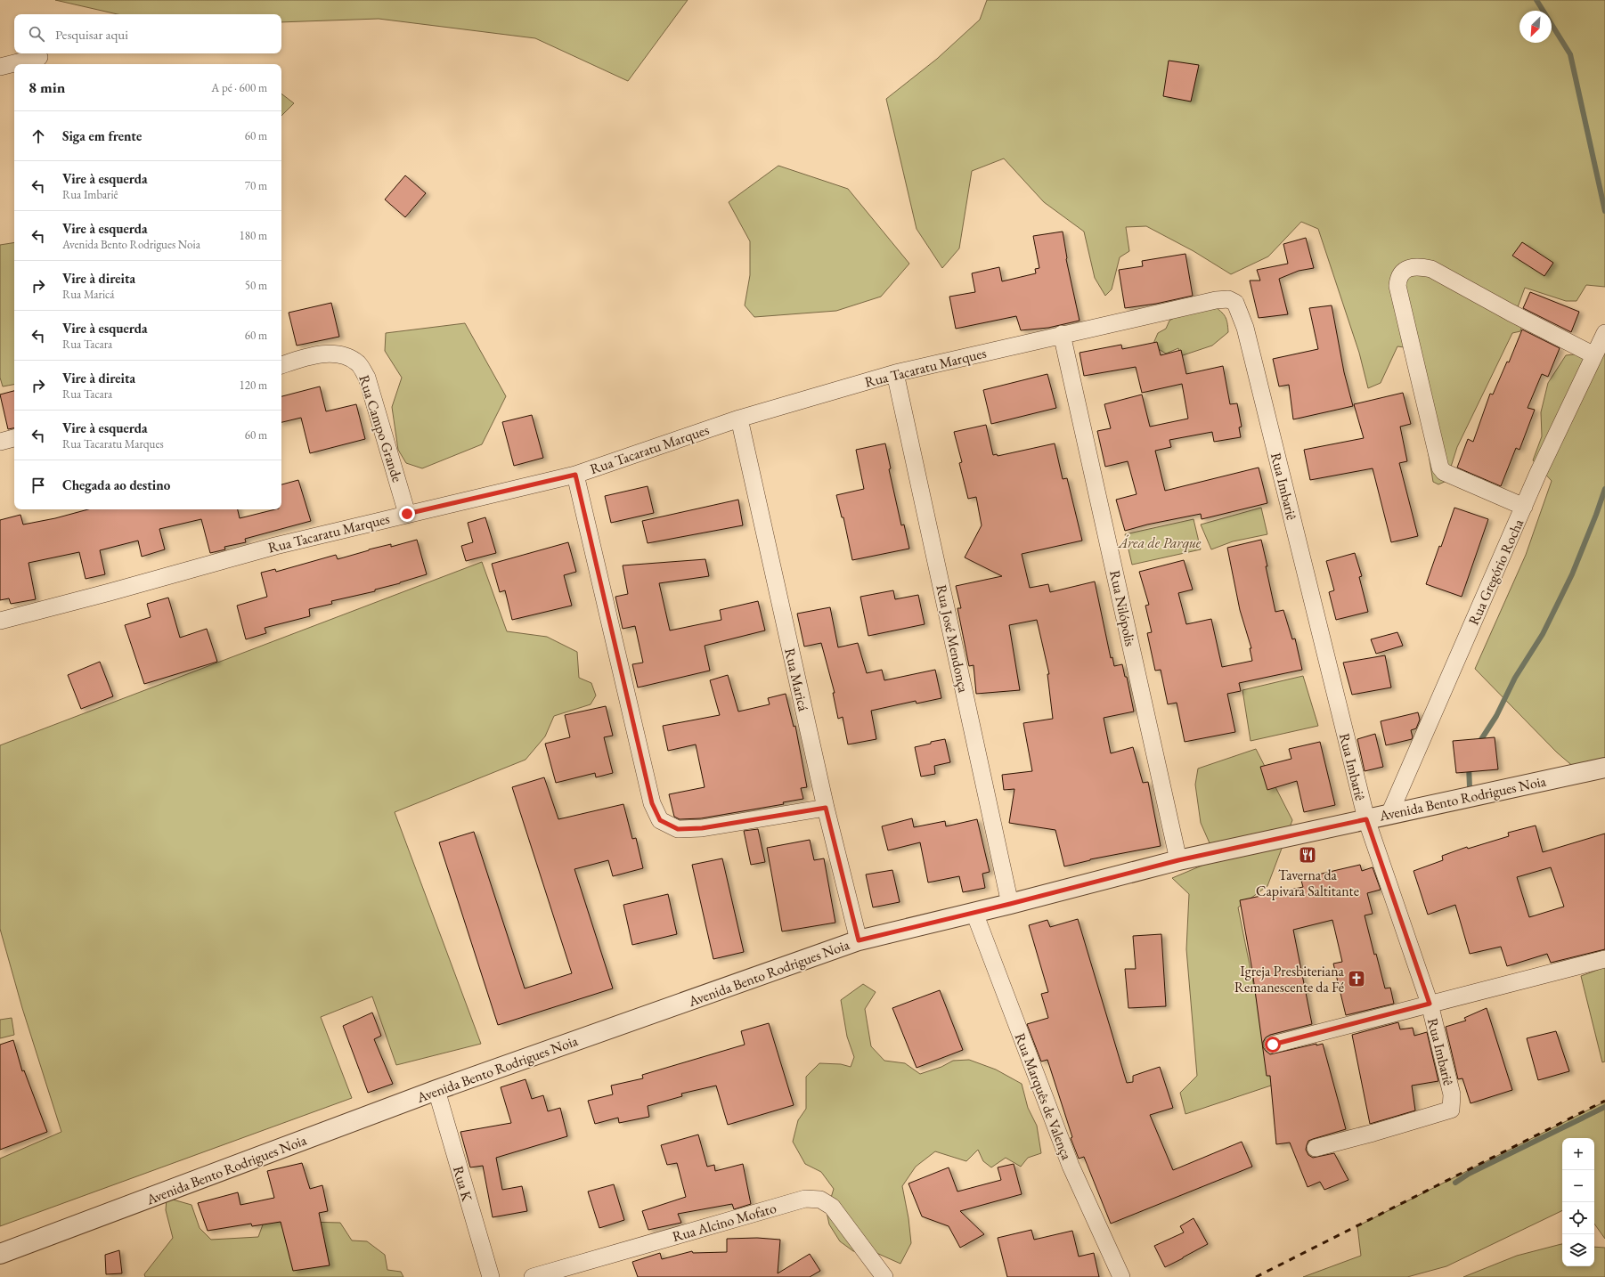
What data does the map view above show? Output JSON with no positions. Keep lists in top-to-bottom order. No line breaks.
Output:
{"streets":{"street":["Rua Tacaratu Marques","Rua Campo Grande","Rua Imbariê","Rua Gregório Rocha","Rua Nilópolis","Rua José Mendonça","Rua Maricá","Avenida Bento Rodrigues Noia","Rua Marquês de Valença","Rua K","Rua Alcino Mofato"]},"crossings":[["Rua Tacaratu Marques","Rua Campo Grande"],["Rua Tacaratu Marques","Rua Imbariê"],["Rua Tacaratu Marques","Rua Nilópolis"],["Rua Tacaratu Marques","Rua José Mendonça"],["Rua Tacaratu Marques","Rua Maricá"],["Rua Imbariê","Avenida Bento Rodrigues Noia"],["Rua Gregório Rocha","Avenida Bento Rodrigues Noia"],["Rua Nilópolis","Avenida Bento Rodrigues Noia"],["Rua José Mendonça","Avenida Bento Rodrigues Noia"],["Rua Maricá","Avenida Bento Rodrigues Noia"],["Avenida Bento Rodrigues Noia","Rua Marquês de Valença"],["Avenida Bento Rodrigues Noia","Rua K"]],"parks":["Área de Parque"],"places":{"restaurant":["Taverna da Capivara Saltitante"],"church":["Igreja Presbiteriana Remanescente da Fé"]},"north":"bottom left","page":{"search":"Pesquisar aqui","heading":["8 min","A pé · 600 m"],"list":[["Siga em frente","60 m"],["Vire à esquerda","Rua Imbariê","70 m"],["Vire à esquerda","Avenida Bento Rodrigues Noia","180 m"],["Vire à direita","Rua Maricá","50 m"],["Vire à esquerda","Rua Tacara","60 m"],["Vire à direita","Rua Tacara","120 m"],["Vire à esquerda","Rua Tacaratu Marques","60 m"],"Chegada ao destino"],"map_buttons":["+","−"]}}
